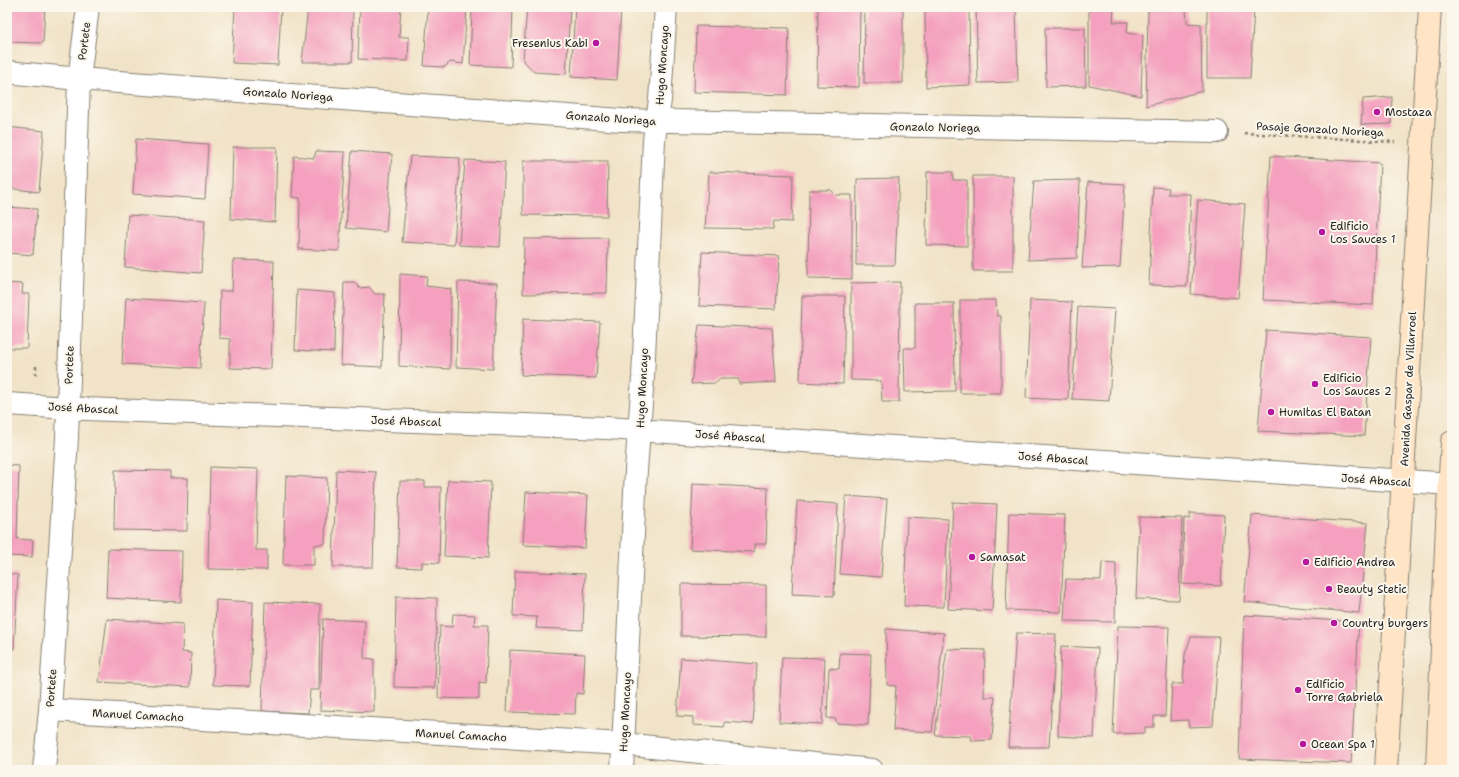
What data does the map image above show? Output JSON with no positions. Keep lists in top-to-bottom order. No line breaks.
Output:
{"streets":{"main road":["Avenida Gaspar de Villarroel"],"street":["Portete","Hugo Moncayo","Gonzalo Noriega","José Abascal","Manuel Camacho"],"path":["Pasaje Gonzalo Noriega"]},"crossings":[["Portete","Gonzalo Noriega"],["Portete","José Abascal"],["Portete","Manuel Camacho"],["Hugo Moncayo","Gonzalo Noriega"],["Hugo Moncayo","José Abascal"],["Hugo Moncayo","Manuel Camacho"],["Gonzalo Noriega","Pasaje Gonzalo Noriega"],["Pasaje Gonzalo Noriega","Avenida Gaspar de Villarroel"],["Avenida Gaspar de Villarroel","José Abascal"]],"places":["Fresenius Kabi","Mostaza","Edificio Los Sauces 1","Edificio Los Sauces 2","Humitas El Batan","Samasat","Edificio Andrea","Beauty Stetic","Country burgers","Edificio Torre Gabriela","Ocean Spa 1"]}
